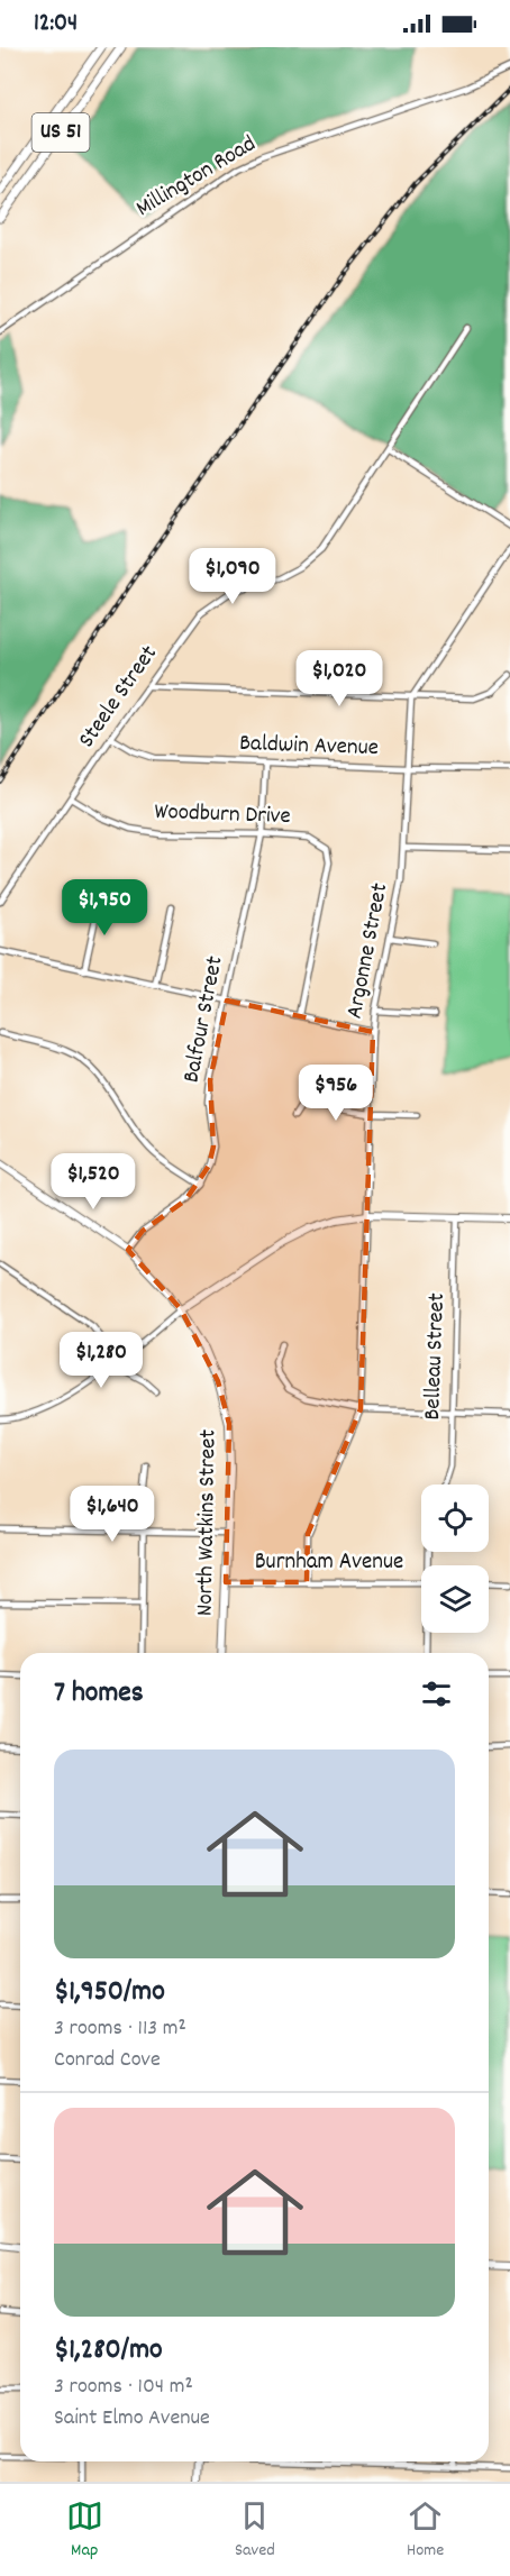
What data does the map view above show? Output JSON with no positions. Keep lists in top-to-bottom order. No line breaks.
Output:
{"streets":{"highway":["US 51"],"main road":["North Watkins Street"],"street":["Millington Road","Steele Street","Baldwin Avenue","Woodburn Drive","Argonne Street","Balfour Street","Belleau Street","Burnham Avenue"]},"crossings":[["Steele Street","Baldwin Avenue"],["Steele Street","Woodburn Drive"],["Baldwin Avenue","Argonne Street"],["Baldwin Avenue","Balfour Street"],["Woodburn Drive","Balfour Street"],["Argonne Street","Burnham Avenue"],["Balfour Street","North Watkins Street"],["North Watkins Street","Burnham Avenue"]],"page":{"status":"12:04","price":["$1,090","$1,020","$1,950","$956","$1,520","$1,280","$1,640"],"heading":"7 homes","list":[{"name":"$1,950/mo","note":"3 rooms · 113 m² · Conrad Cove"},{"name":"$1,280/mo","note":"3 rooms · 104 m² · Saint Elmo Avenue"}],"tabs":["Map","Saved","Home"]}}
